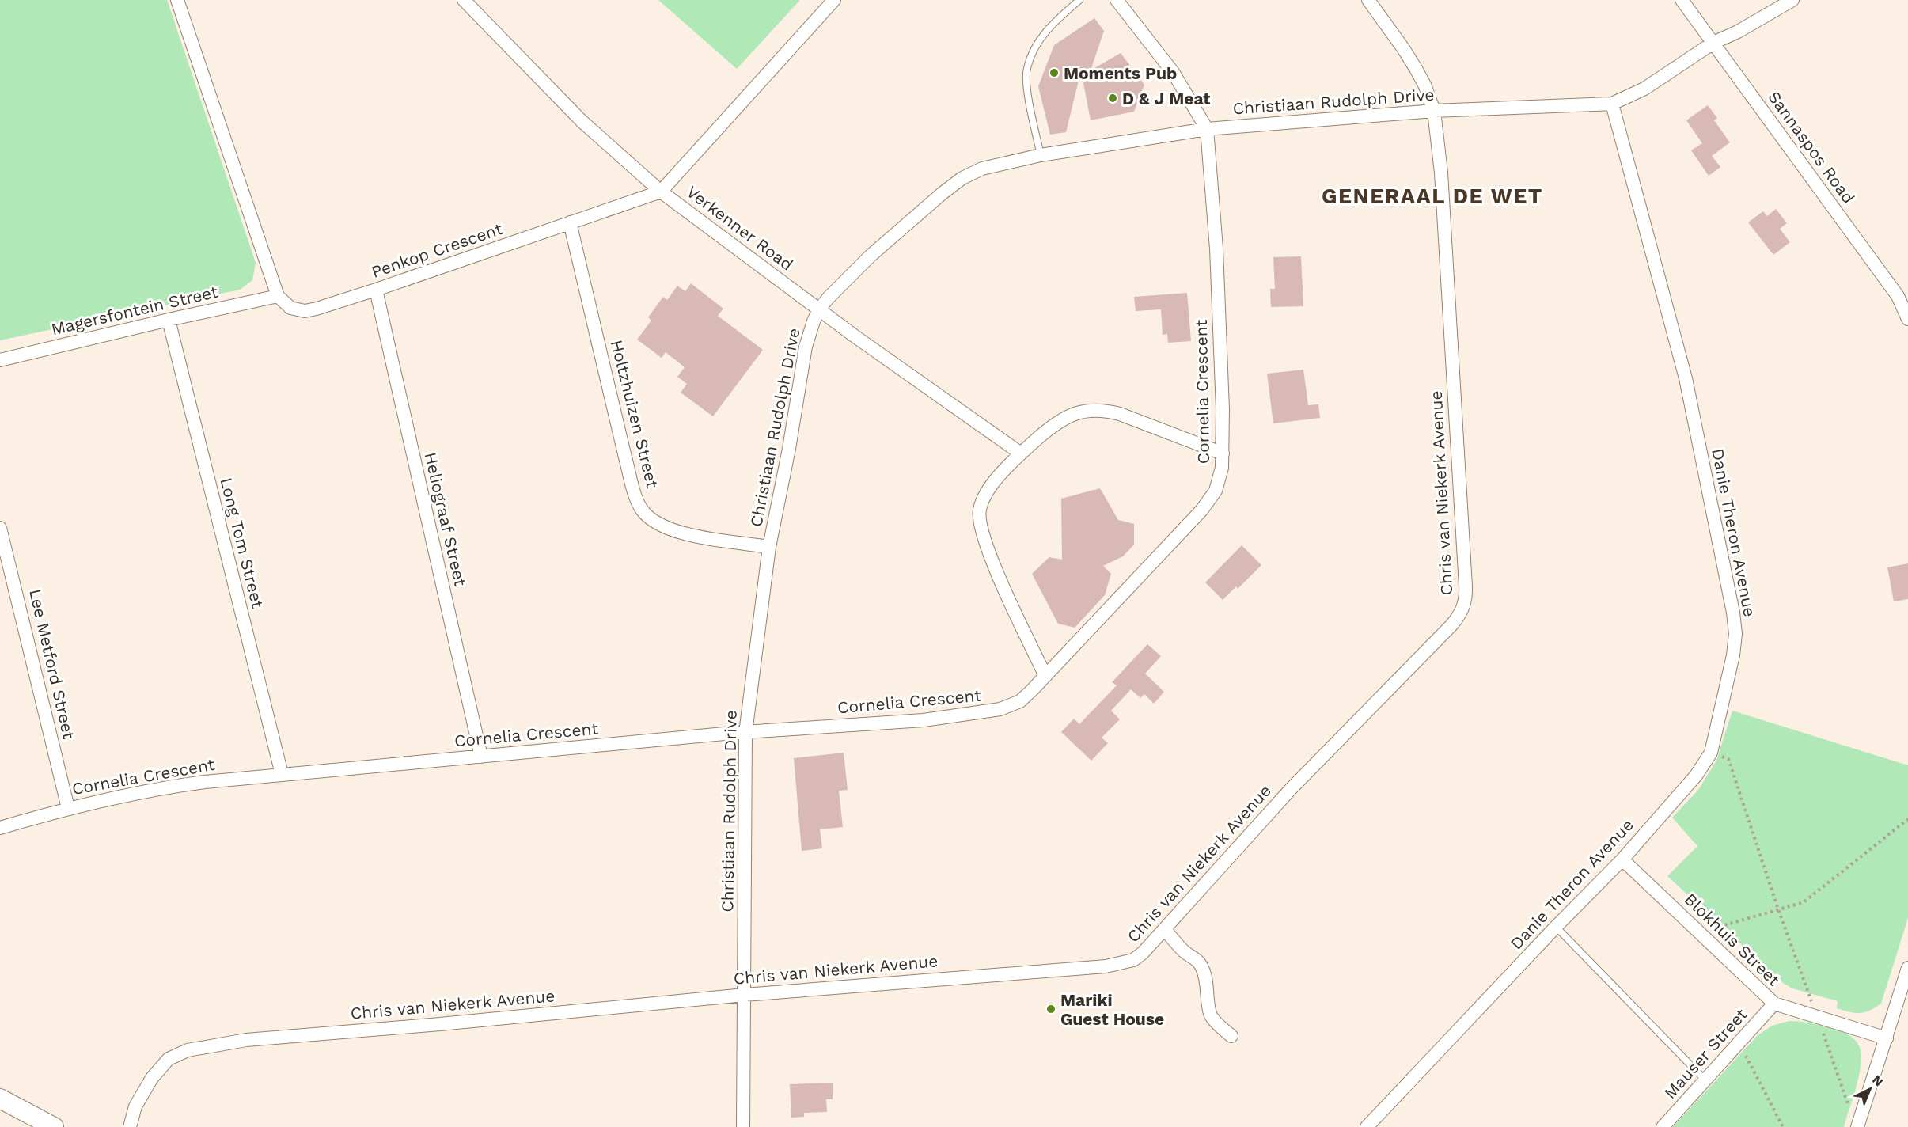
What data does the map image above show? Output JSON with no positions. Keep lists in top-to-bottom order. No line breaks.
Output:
{"streets":{"street":["Christiaan Rudolph Drive","Sannaspos Road","Verkenner Road","Penkop Crescent","Magersfontein Street","Cornelia Crescent","Holtzhuizen Street","Chris van Niekerk Avenue","Heliograaf Street","Danie Theron Avenue","Long Tom Street","Lee Metford Street","Blokhuis Street","Mauser Street"]},"crossings":[["Christiaan Rudolph Drive","Sannaspos Road"],["Christiaan Rudolph Drive","Verkenner Road"],["Christiaan Rudolph Drive","Cornelia Crescent"],["Christiaan Rudolph Drive","Holtzhuizen Street"],["Christiaan Rudolph Drive","Chris van Niekerk Avenue"],["Christiaan Rudolph Drive","Danie Theron Avenue"],["Verkenner Road","Penkop Crescent"],["Penkop Crescent","Magersfontein Street"],["Penkop Crescent","Holtzhuizen Street"],["Penkop Crescent","Heliograaf Street"],["Magersfontein Street","Long Tom Street"],["Cornelia Crescent","Heliograaf Street"],["Cornelia Crescent","Long Tom Street"],["Cornelia Crescent","Lee Metford Street"],["Danie Theron Avenue","Blokhuis Street"],["Blokhuis Street","Mauser Street"]],"districts":["GENERAAL DE WET"],"places":["Moments Pub","D & J Meat","Mariki Guest House"],"north":"top right"}
